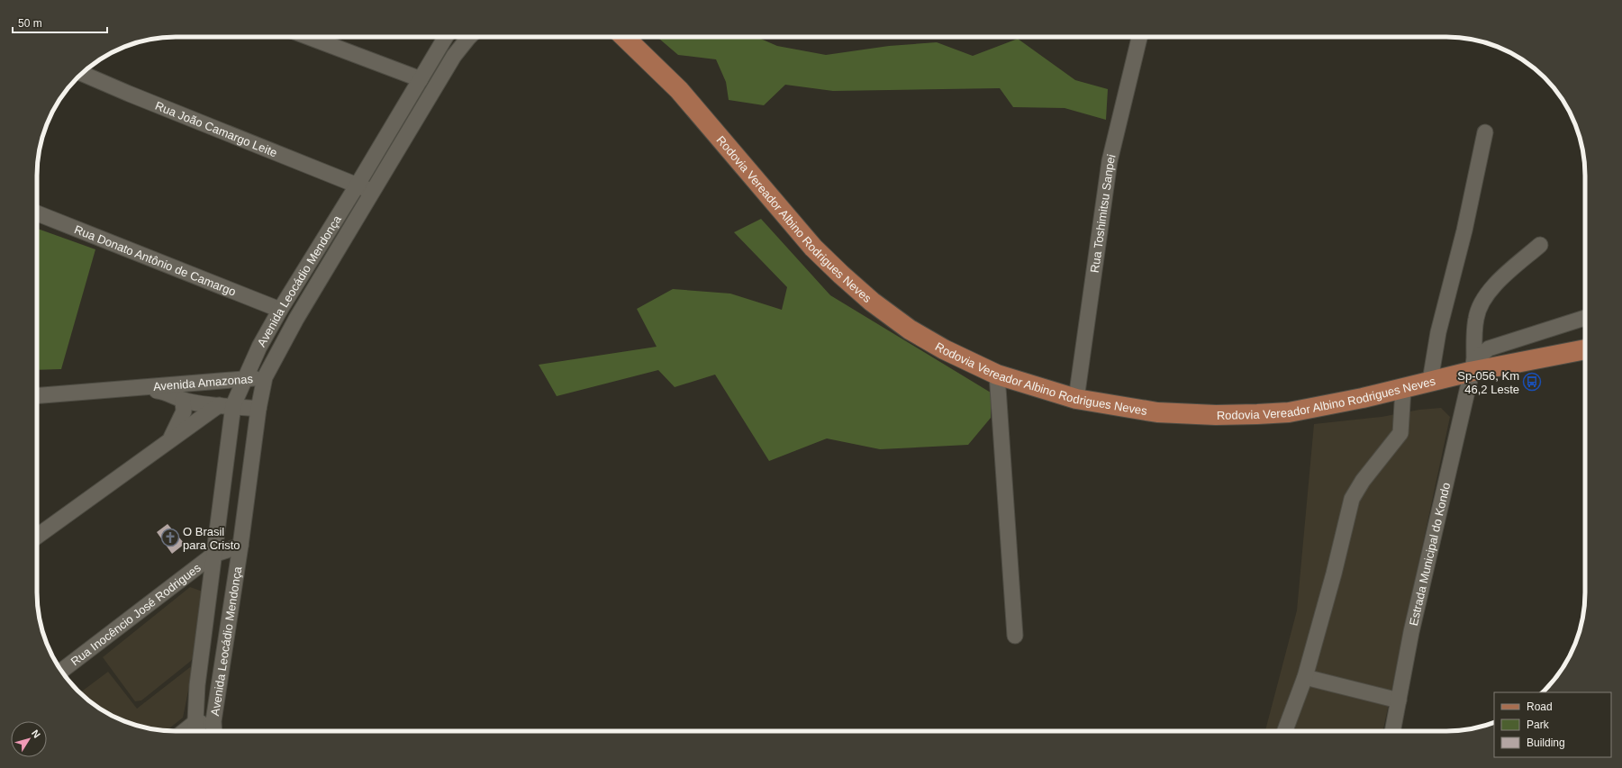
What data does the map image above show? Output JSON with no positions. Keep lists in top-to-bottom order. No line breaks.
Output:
{"streets":{"main road":["Rodovia Vereador Albino Rodrigues Neves"],"street":["Rua João Camargo Leite","Rua Toshimitsu Sanpei","Rua Donato Antônio de Camargo","Avenida Leocádio Mendonça","Avenida Amazonas","Estrada Municipal do Kondo","Rua Inocêncio José Rodrigues"]},"crossings":[["Rua João Camargo Leite","Avenida Leocádio Mendonça"],["Rua Toshimitsu Sanpei","Rodovia Vereador Albino Rodrigues Neves"],["Rodovia Vereador Albino Rodrigues Neves","Estrada Municipal do Kondo"],["Rua Donato Antônio de Camargo","Avenida Leocádio Mendonça"],["Avenida Leocádio Mendonça","Avenida Amazonas"],["Avenida Leocádio Mendonça","Rua Inocêncio José Rodrigues"]],"places":{"bus stop":["Sp-056, Km 46,2 Leste"],"church":["O Brasil para Cristo"]},"legend":["Road","Park","Building"],"scale_bar":"50 m","north":"top right"}
